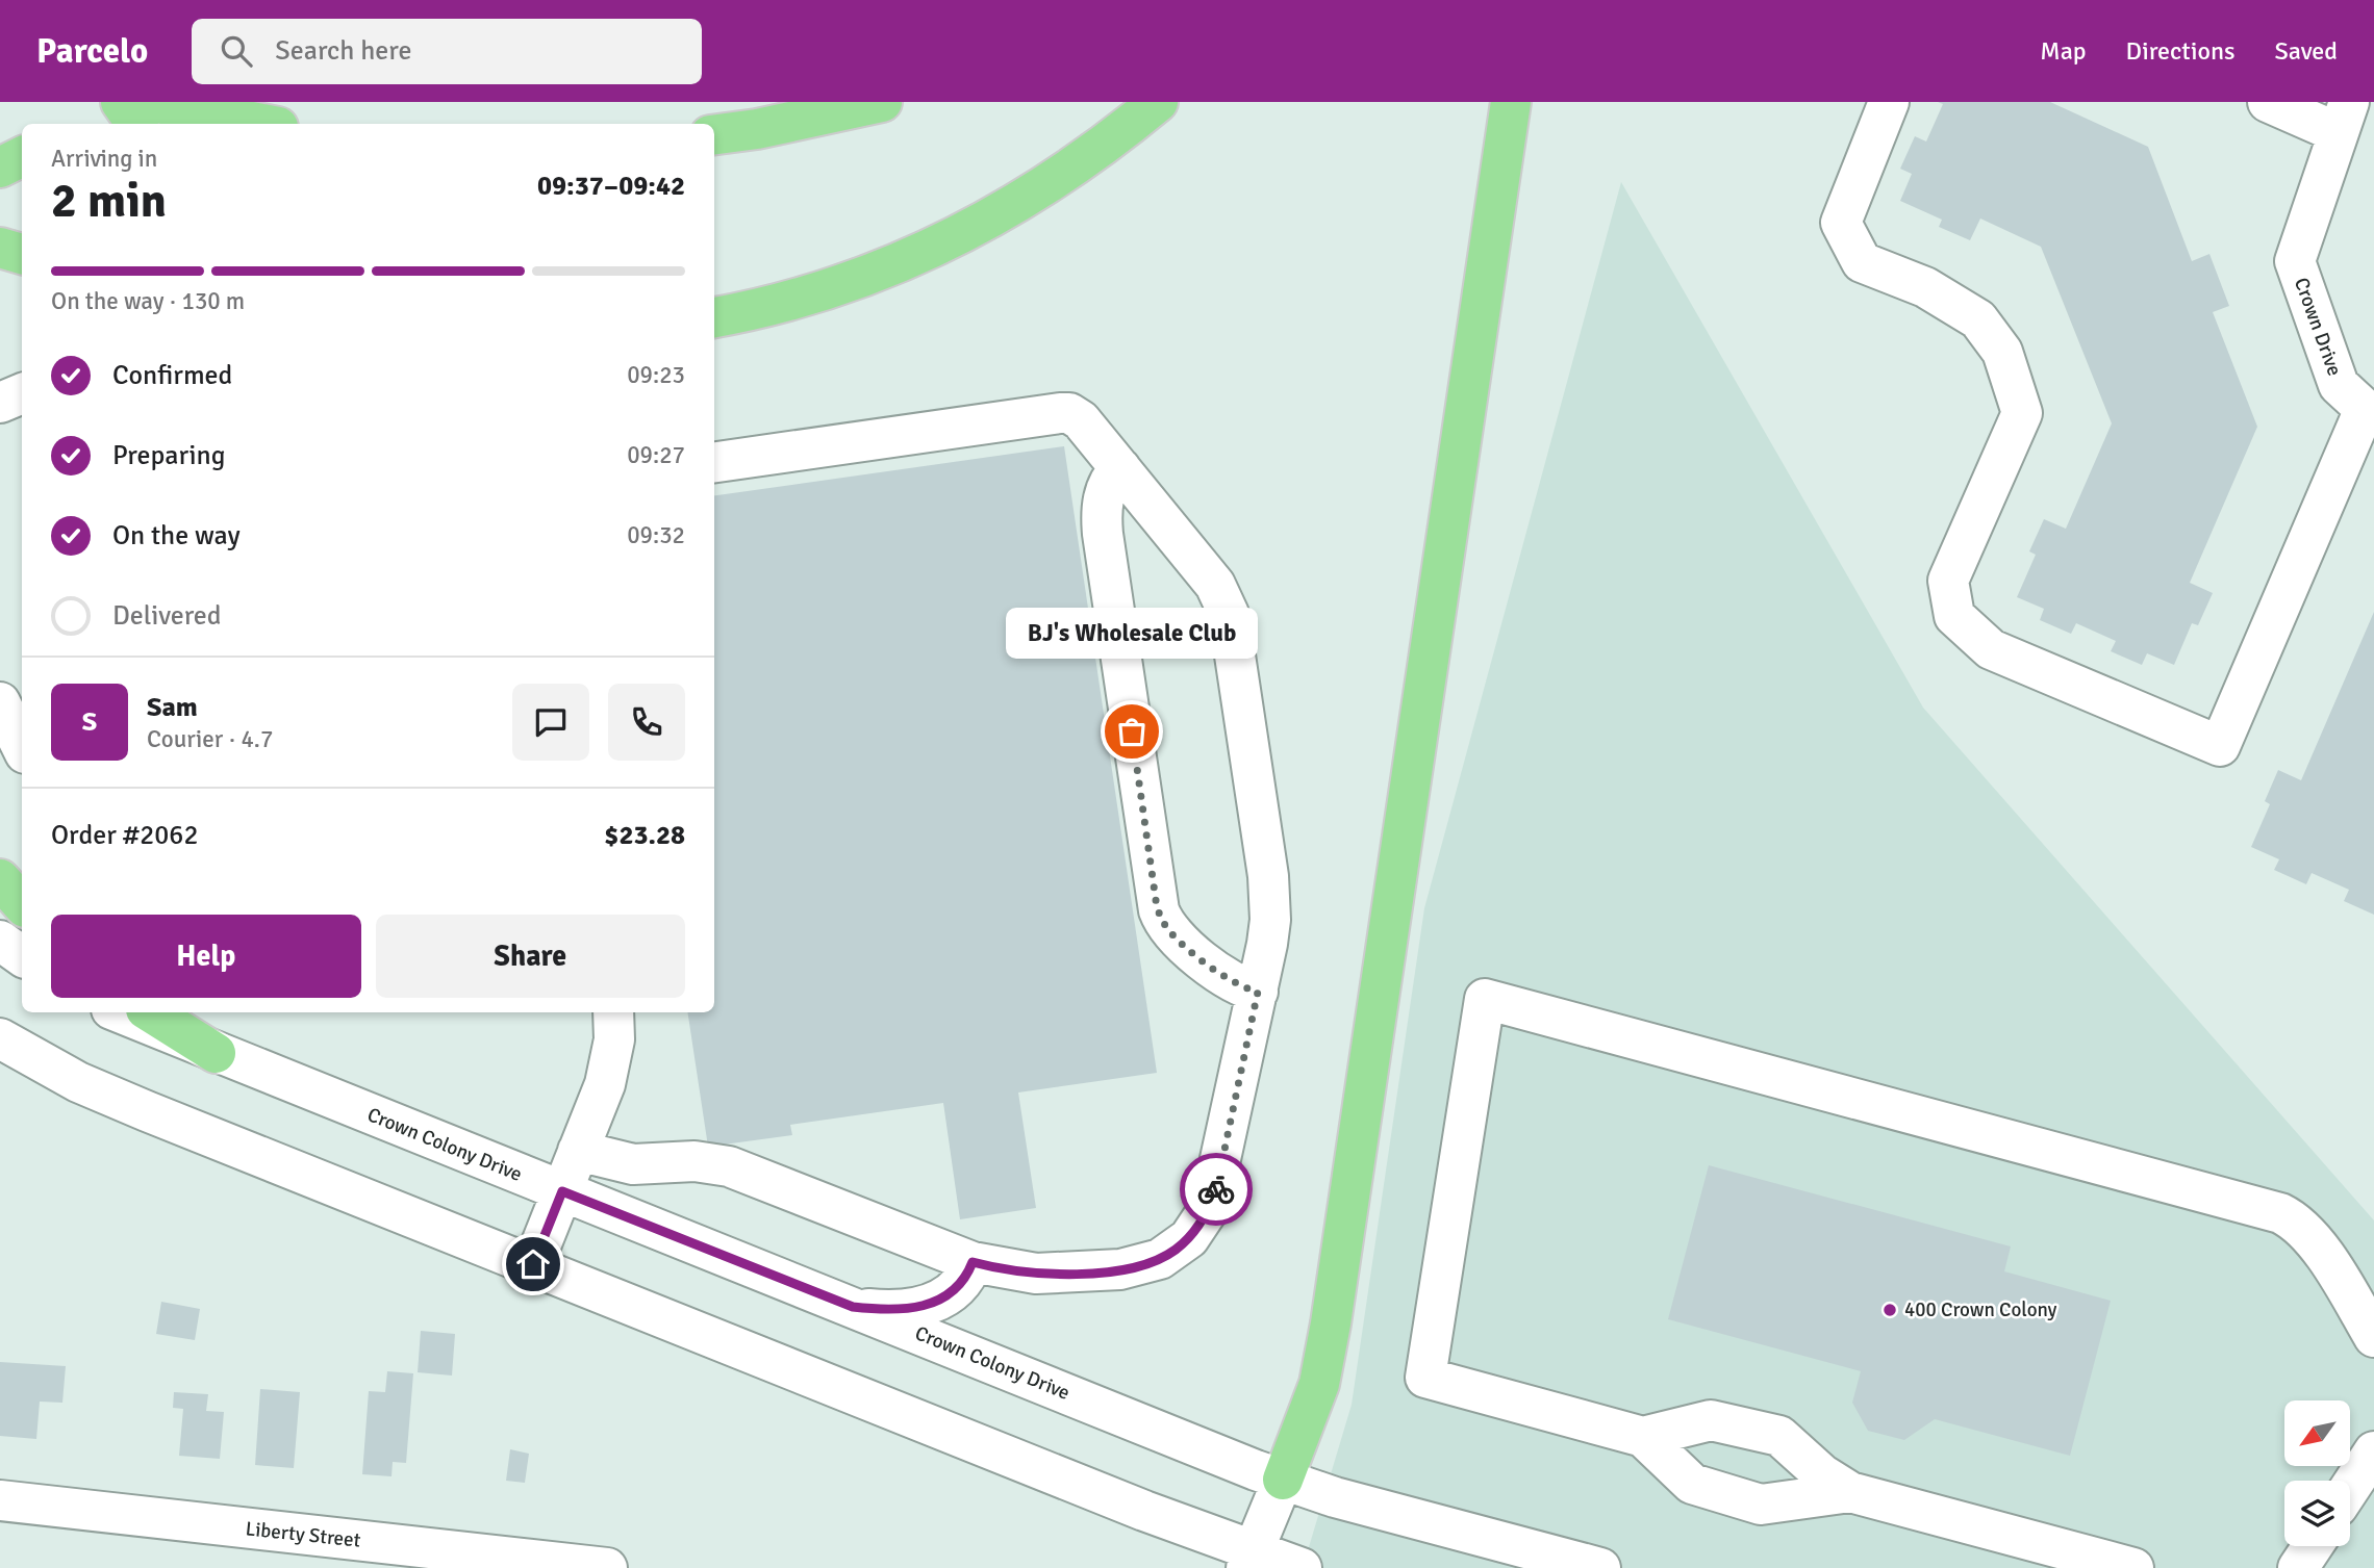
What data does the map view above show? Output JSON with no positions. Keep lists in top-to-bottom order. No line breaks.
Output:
{"streets":{"street":["Crown Drive","Crown Colony Drive","Liberty Street"]},"places":["BJ's Wholesale Club","400 Crown Colony"],"north":"bottom left","page":{"header":"Parcelo","search":"Search here","nav":["Map","Directions","Saved"],"heading":["2 min","Arriving in","09:37–09:42"],"panel":["Sam","Courier · 4.7","Order #2062","$23.28"],"bar":"On the way · 130 m","list":[["Confirmed","09:23"],["Preparing","09:27"],["On the way","09:32"],"Delivered"],"bubble":"BJ's Wholesale Club","round":"S","buttons":["Help","Share"]}}
